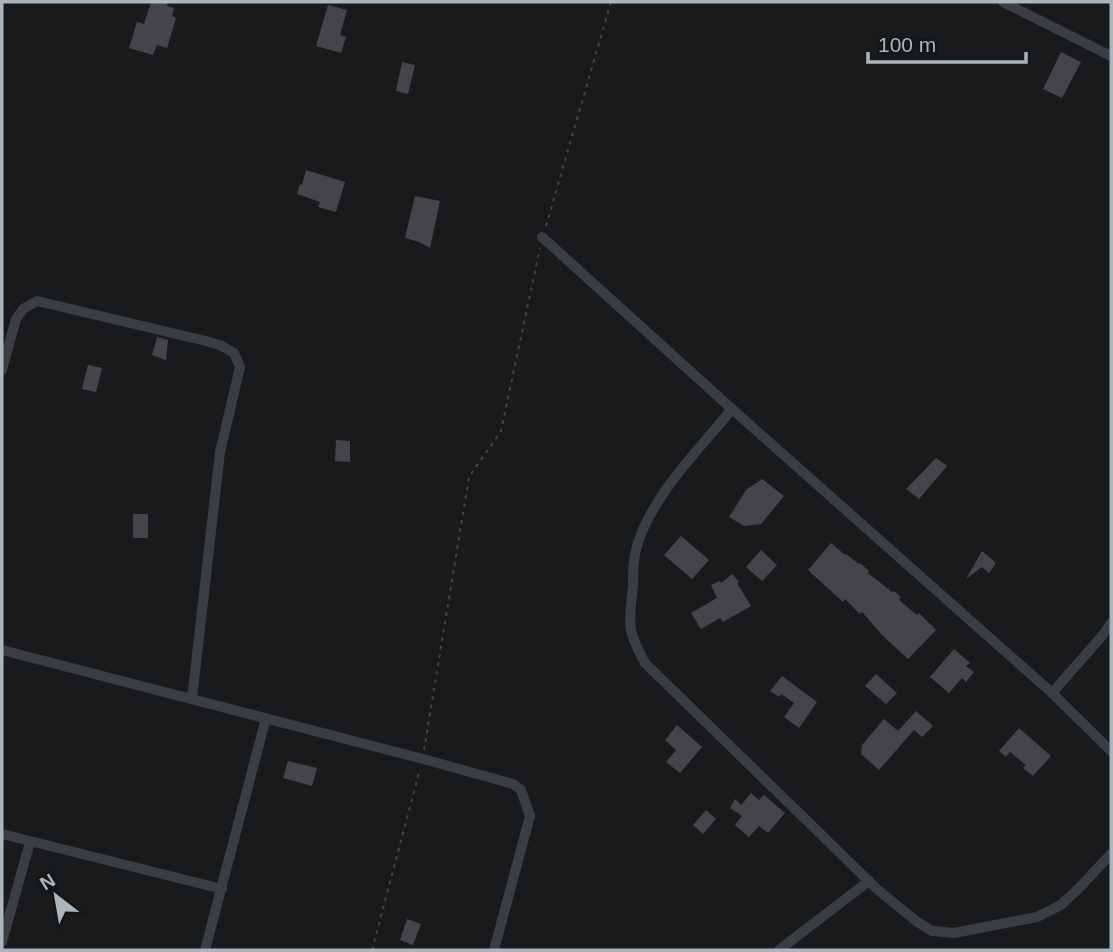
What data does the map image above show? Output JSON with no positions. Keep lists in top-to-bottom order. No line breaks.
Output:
{"scale_bar":"100 m","north":"top left"}
